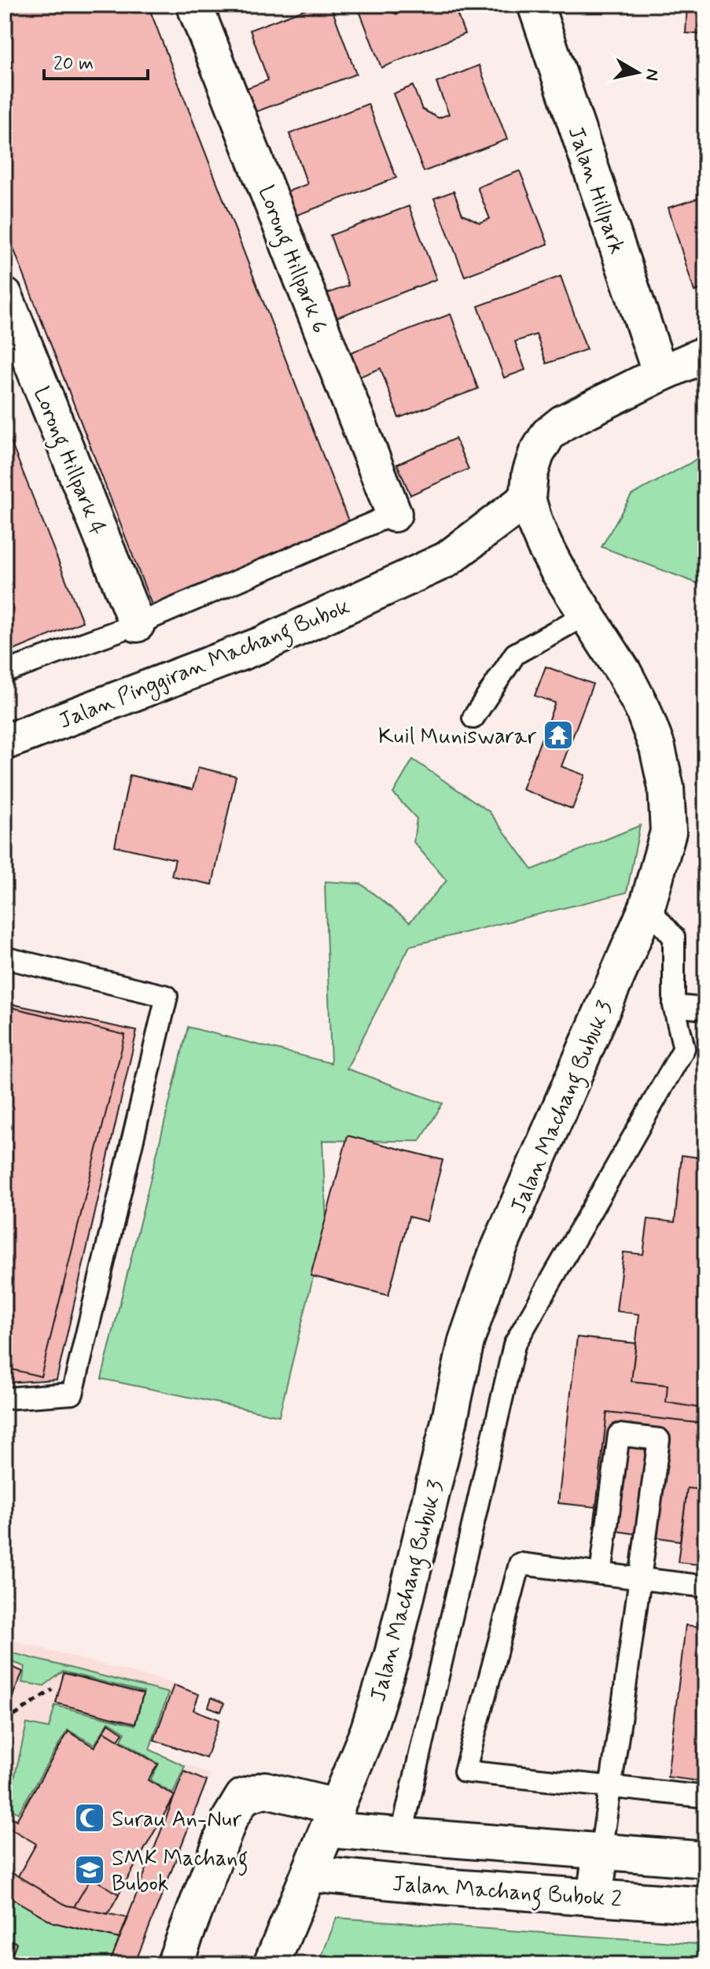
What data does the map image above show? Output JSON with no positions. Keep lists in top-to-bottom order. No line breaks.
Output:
{"streets":{"street":["Jalan Hillpark","Lorong Hillpark 6","Lorong Hillpark 4","Jalan Pinggiran Machang Bubok","Jalan Machang Bubuk 3","Jalan Machang Bubok 2"]},"crossings":[["Jalan Hillpark","Jalan Machang Bubuk 3"],["Jalan Pinggiran Machang Bubok","Jalan Machang Bubuk 3"],["Jalan Machang Bubuk 3","Jalan Machang Bubok 2"]],"places":{"temple":["Kuil Muniswarar"],"mosque":["Surau An-Nur"],"school or university":["SMK Machang Bubok"]},"scale_bar":"20 m","north":"right"}
